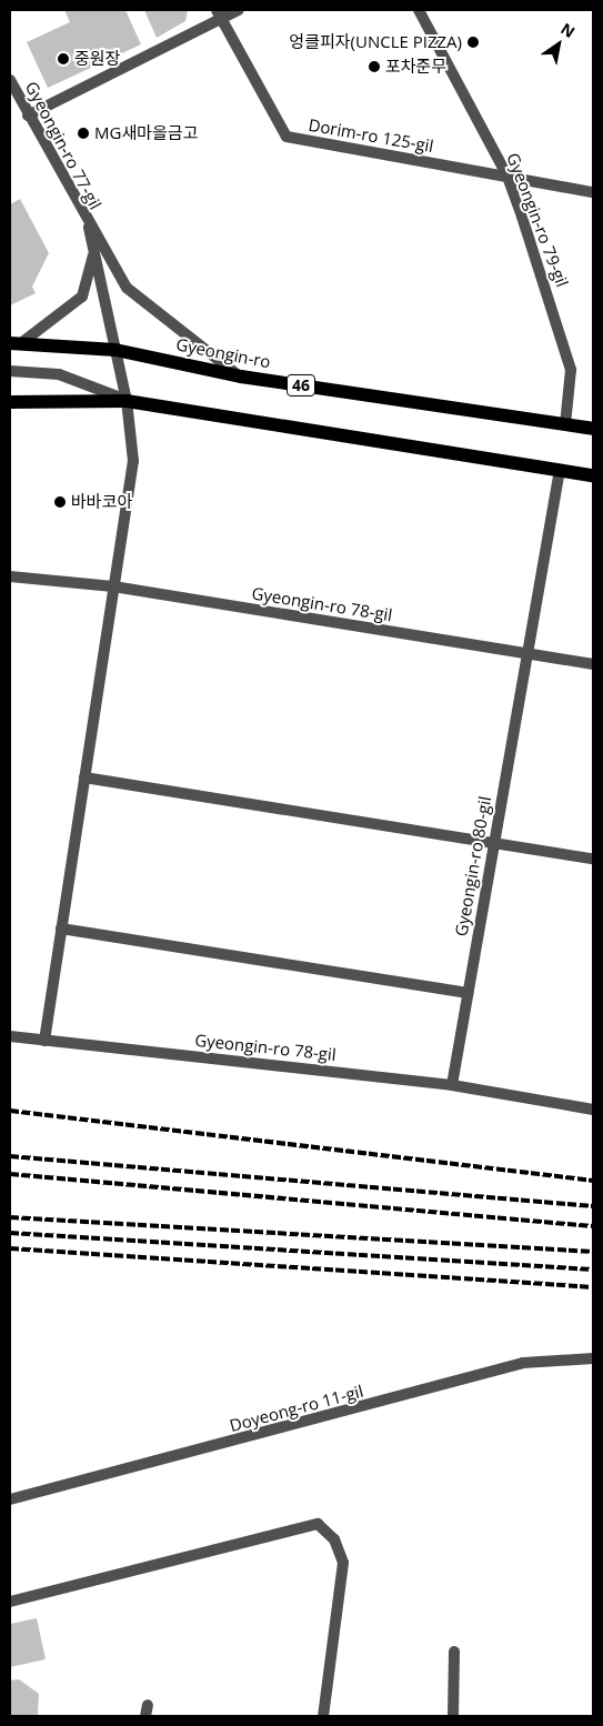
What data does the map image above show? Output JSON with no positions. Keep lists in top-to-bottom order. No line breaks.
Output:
{"streets":{"main road":["Gyeongin-ro","46"],"street":["Dorim-ro 125-gil","Gyeongin-ro 77-gil","Gyeongin-ro 79-gil","Gyeongin-ro 78-gil","Gyeongin-ro 80-gil","Doyeong-ro 11-gil"]},"crossings":[["Dorim-ro 125-gil","Gyeongin-ro 79-gil"],["Gyeongin-ro 79-gil","Gyeongin-ro"],["Gyeongin-ro 78-gil","Gyeongin-ro 80-gil"]],"places":["엉클피자(UNCLE PIZZA)","중원장","포차준무","MG새마을금고","바바코아"],"north":"top right"}
